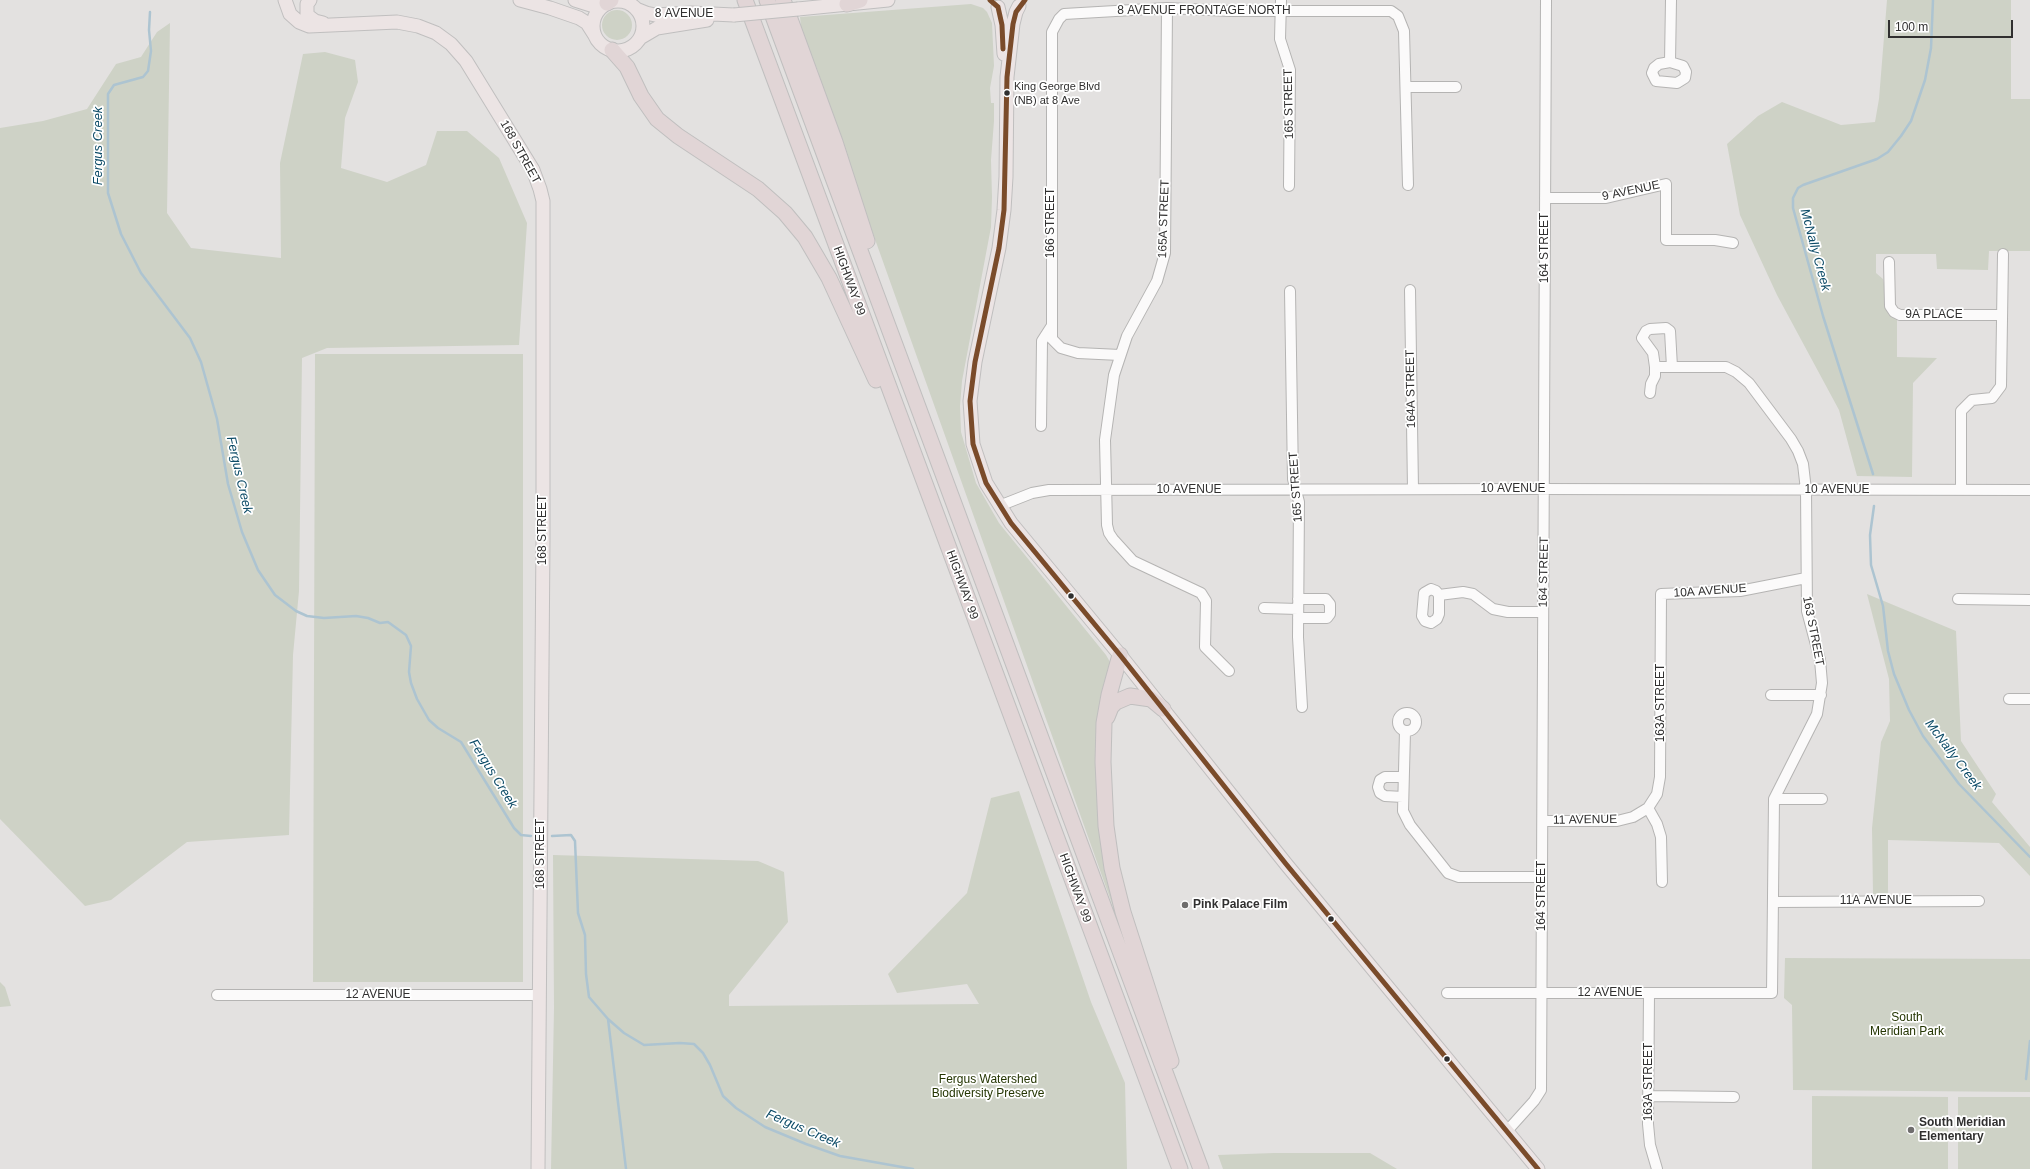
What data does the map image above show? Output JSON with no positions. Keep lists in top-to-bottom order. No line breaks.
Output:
{"streets":{"highway":["HIGHWAY 99"],"main road":["8 AVENUE","168 STREET"],"street":["8 AVENUE FRONTAGE NORTH","165 STREET","9 AVENUE","165A STREET","166 STREET","164 STREET","9A PLACE","164A STREET","10 AVENUE","10A AVENUE","163 STREET","163A STREET","11 AVENUE","11A AVENUE","12 AVENUE"]},"crossings":[["8 AVENUE FRONTAGE NORTH","165 STREET"],["8 AVENUE FRONTAGE NORTH","165A STREET"],["8 AVENUE FRONTAGE NORTH","166 STREET"],["165 STREET","10 AVENUE"],["168 STREET","12 AVENUE"],["9 AVENUE","164 STREET"],["165A STREET","10 AVENUE"],["164 STREET","10 AVENUE"],["164 STREET","11 AVENUE"],["164 STREET","12 AVENUE"],["164A STREET","10 AVENUE"],["10 AVENUE","163 STREET"],["10A AVENUE","163 STREET"],["10A AVENUE","163A STREET"],["163 STREET","11A AVENUE"],["163 STREET","12 AVENUE"],["163A STREET","11 AVENUE"],["163A STREET","12 AVENUE"]],"water":["Fergus Creek","McNally Creek"],"parks":["South Meridian Park","Fergus Watershed Biodiversity Preserve"],"places":["King George Blvd (NB) at 8 Ave","Pink Palace Film","South Meridian Elementary"],"scale_bar":"100 m"}
